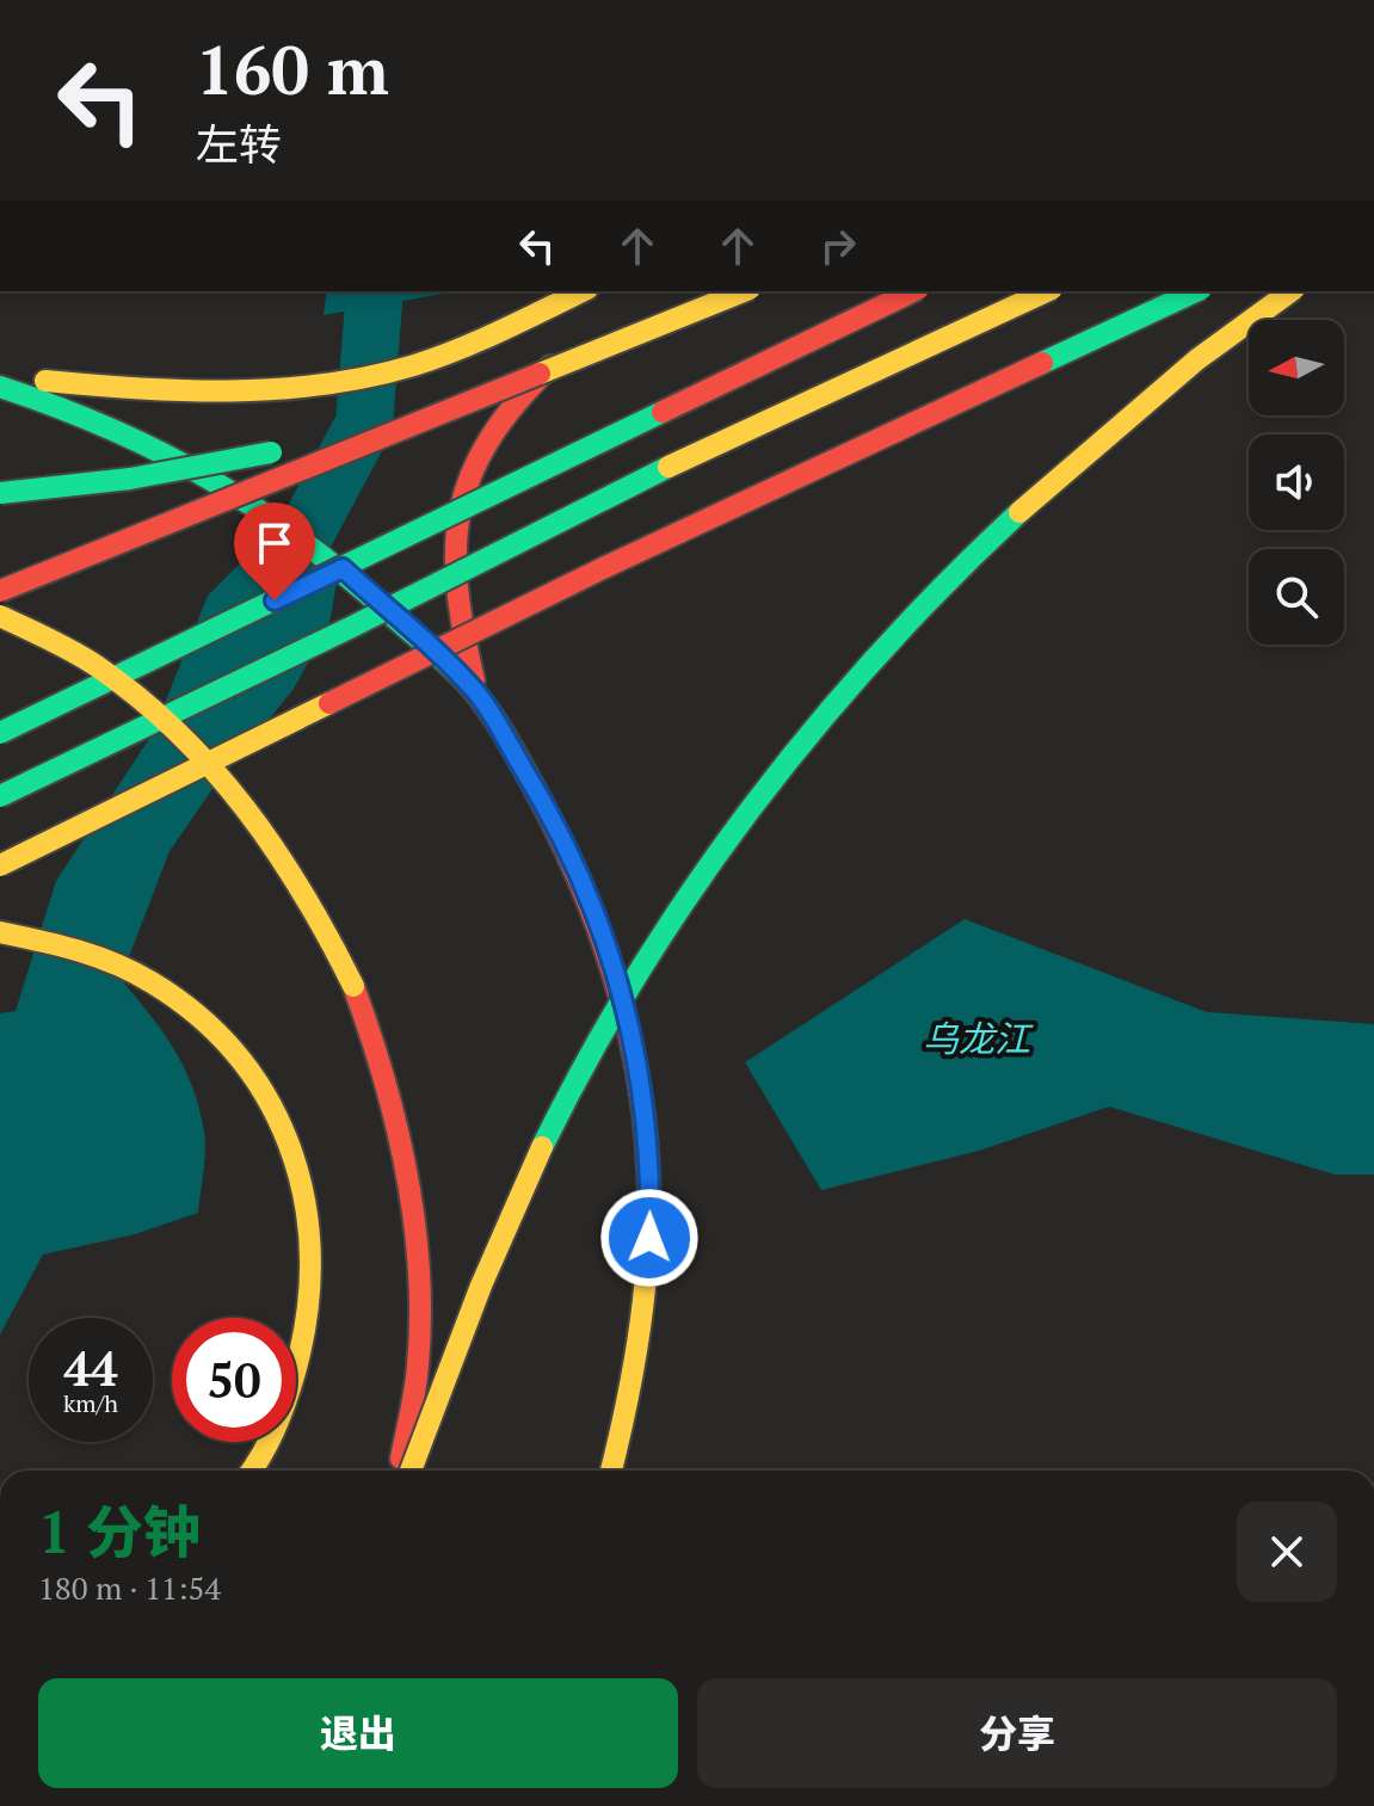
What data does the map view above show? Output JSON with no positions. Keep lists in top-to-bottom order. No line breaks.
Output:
{"water":["乌龙江"],"north":"left","page":{"turn":["160 m","左转"],"speed":"44 km/h","limit":"50","heading":["1 分钟","180 m · 11:54"],"buttons":["退出","分享"]}}
